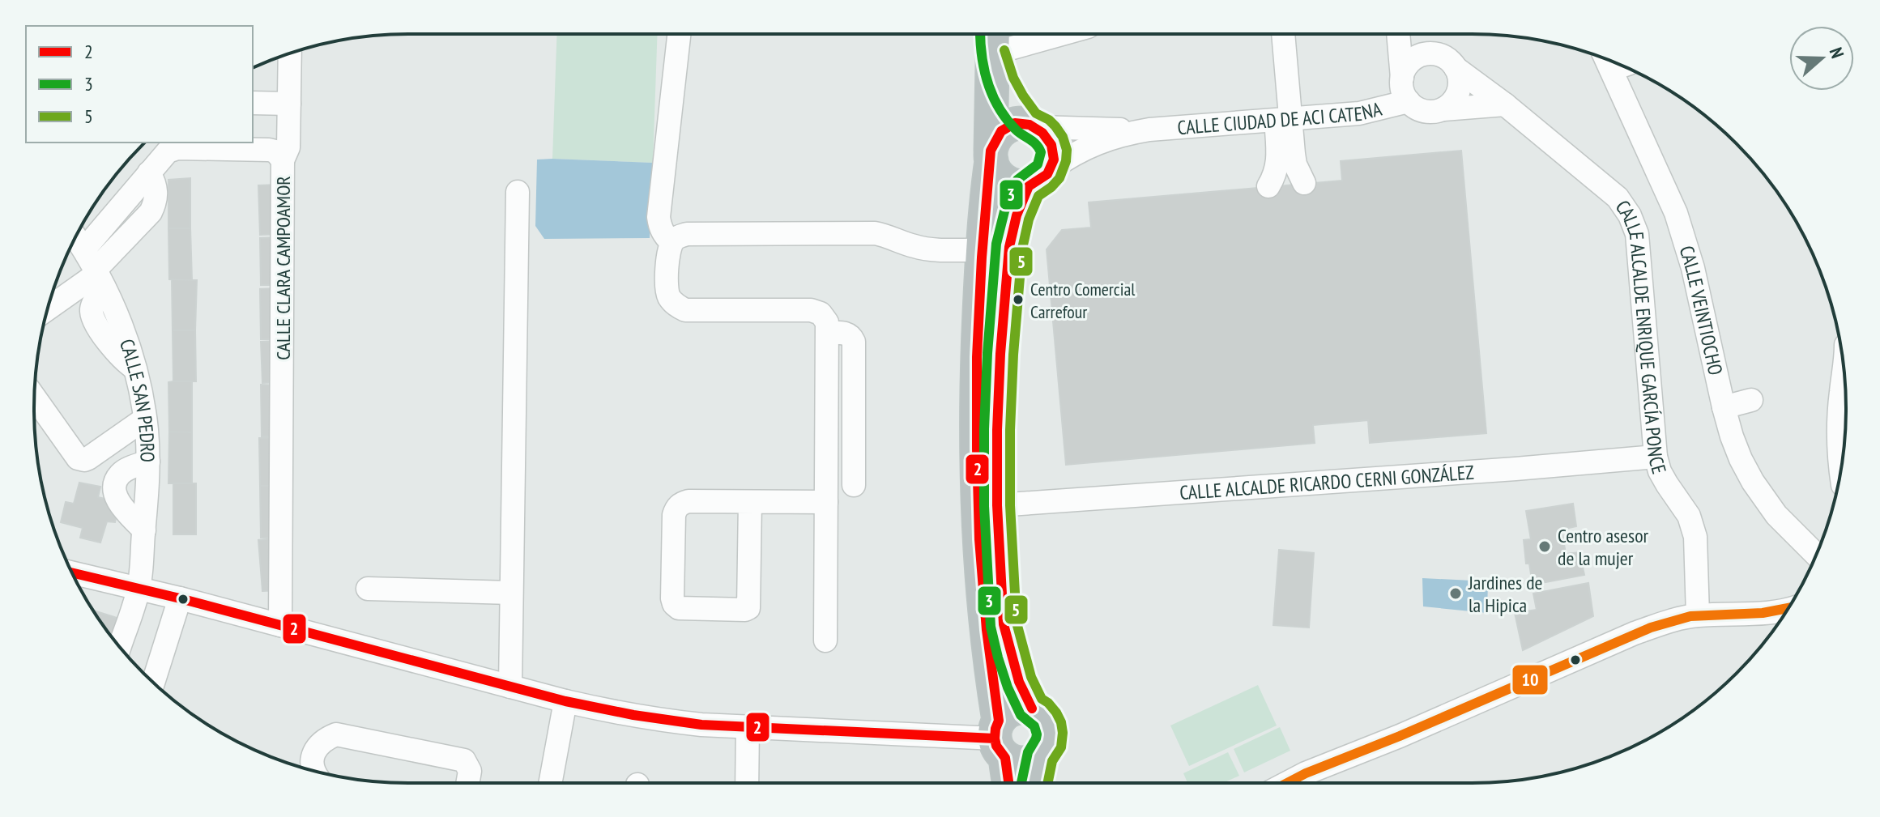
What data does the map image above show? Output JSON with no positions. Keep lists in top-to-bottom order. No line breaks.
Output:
{"streets":{"street":["CALLE CIUDAD DE ACI CATENA","CALLE CLARA CAMPOAMOR","CALLE VEINTIOCHO","CALLE ALCALDE ENRIQUE GARCÍA PONCE","CALLE SAN PEDRO","CALLE ALCALDE RICARDO CERNI GONZÁLEZ"]},"crossings":[["CALLE CIUDAD DE ACI CATENA","CALLE ALCALDE ENRIQUE GARCÍA PONCE"],["CALLE CLARA CAMPOAMOR","CALLE SAN PEDRO"],["CALLE ALCALDE ENRIQUE GARCÍA PONCE","CALLE ALCALDE RICARDO CERNI GONZÁLEZ"]],"places":["Centro Comercial Carrefour","Centro asesor de la mujer","Jardines de la Hipica"],"lines":["transit line 3","transit line 5","transit line 2","transit line 10"],"legend":["2","3","5"],"north":"right"}
